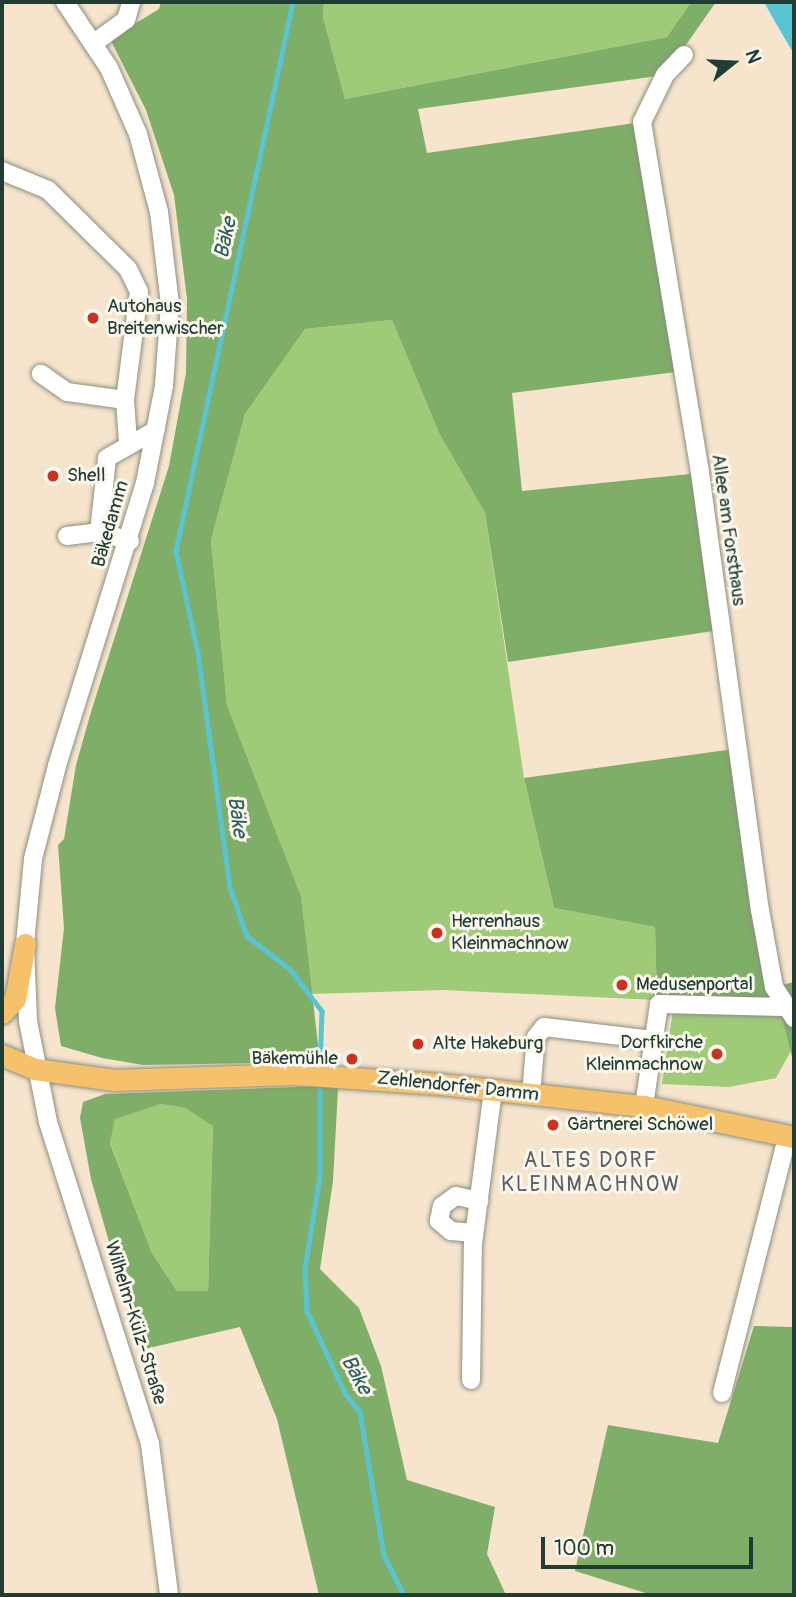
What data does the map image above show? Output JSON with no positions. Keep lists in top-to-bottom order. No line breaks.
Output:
{"streets":{"main road":["Zehlendorfer Damm"],"street":["Bäkedamm","Allee am Forsthaus","Wilhelm-Külz-Straße"]},"crossings":[["Bäkedamm","Zehlendorfer Damm"],["Bäkedamm","Wilhelm-Külz-Straße"],["Zehlendorfer Damm","Wilhelm-Külz-Straße"]],"districts":["ALTES DORF KLEINMACHNOW"],"water":["Bäke"],"places":["Autohaus Breitenwischer","Shell","Herrenhaus Kleinmachnow","Medusenportal","Alte Hakeburg","Dorfkirche Kleinmachnow","Bäkemühle","Gärtnerei Schöwel"],"scale_bar":"100 m","north":"right"}
